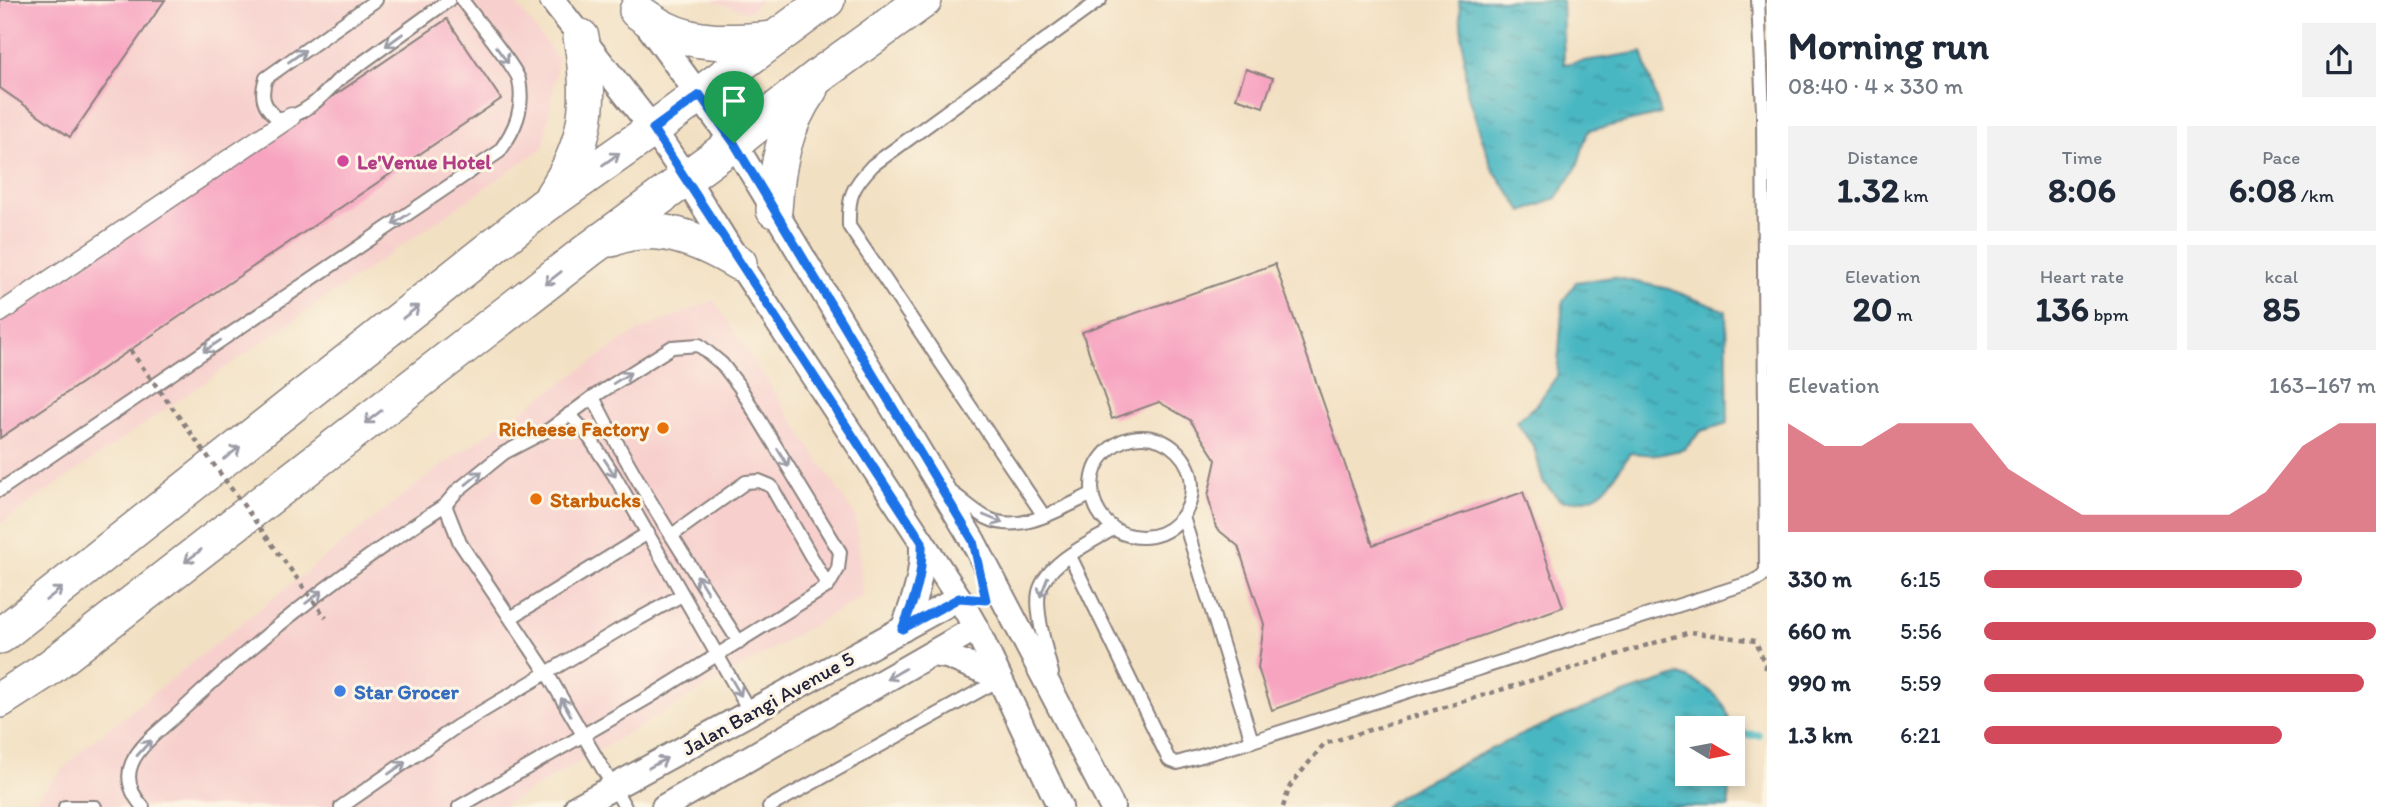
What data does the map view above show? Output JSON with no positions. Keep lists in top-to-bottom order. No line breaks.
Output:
{"streets":{"street":["Jalan Bangi Avenue 5"]},"places":["Le'Venue Hotel","Richeese Factory","Starbucks","Star Grocer"],"north":"right","page":{"heading":["Morning run","08:40 · 4 × 330 m"],"stats":[["Distance","1.32 km"],["Time","8:06"],["Pace","6:08 /km"],["Elevation","20 m"],["Heart rate","136 bpm"],["kcal","85"]],"chart":["Elevation","163–167 m"],"list":[{"name":"330 m","note":"6:15"},{"name":"660 m","note":"5:56"},{"name":"990 m","note":"5:59"},{"name":"1.3 km","note":"6:21"}]}}
